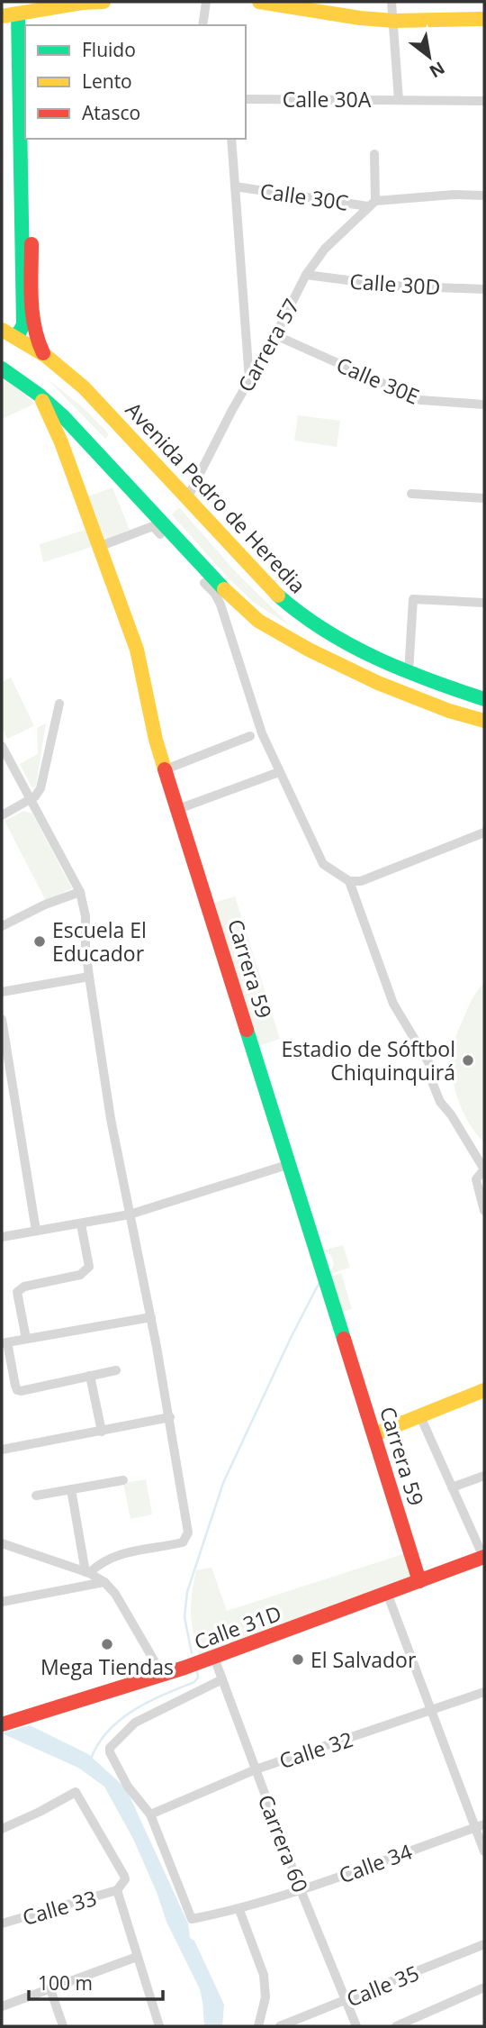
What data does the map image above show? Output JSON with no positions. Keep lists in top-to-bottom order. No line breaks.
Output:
{"streets":{"main road":["Avenida Pedro de Heredia","Carrera 59","Calle 31D"],"street":["Calle 30A","Calle 30C","Calle 30D","Carrera 57","Calle 30E","Calle 32","Carrera 60","Calle 34","Calle 33","Calle 35"]},"crossings":[["Calle 30C","Carrera 57"],["Calle 30D","Carrera 57"],["Carrera 57","Calle 30E"],["Carrera 57","Avenida Pedro de Heredia"],["Carrera 59","Calle 31D"],["Calle 31D","Carrera 60"],["Calle 32","Carrera 60"],["Calle 32","Calle 34"],["Carrera 60","Calle 34"],["Carrera 60","Calle 35"]],"places":["Escuela El Educador","Estadio de Sóftbol Chiquinquirá","Mega Tiendas","El Salvador"],"legend":["Fluido","Lento","Atasco"],"scale_bar":"100 m","north":"bottom right"}
